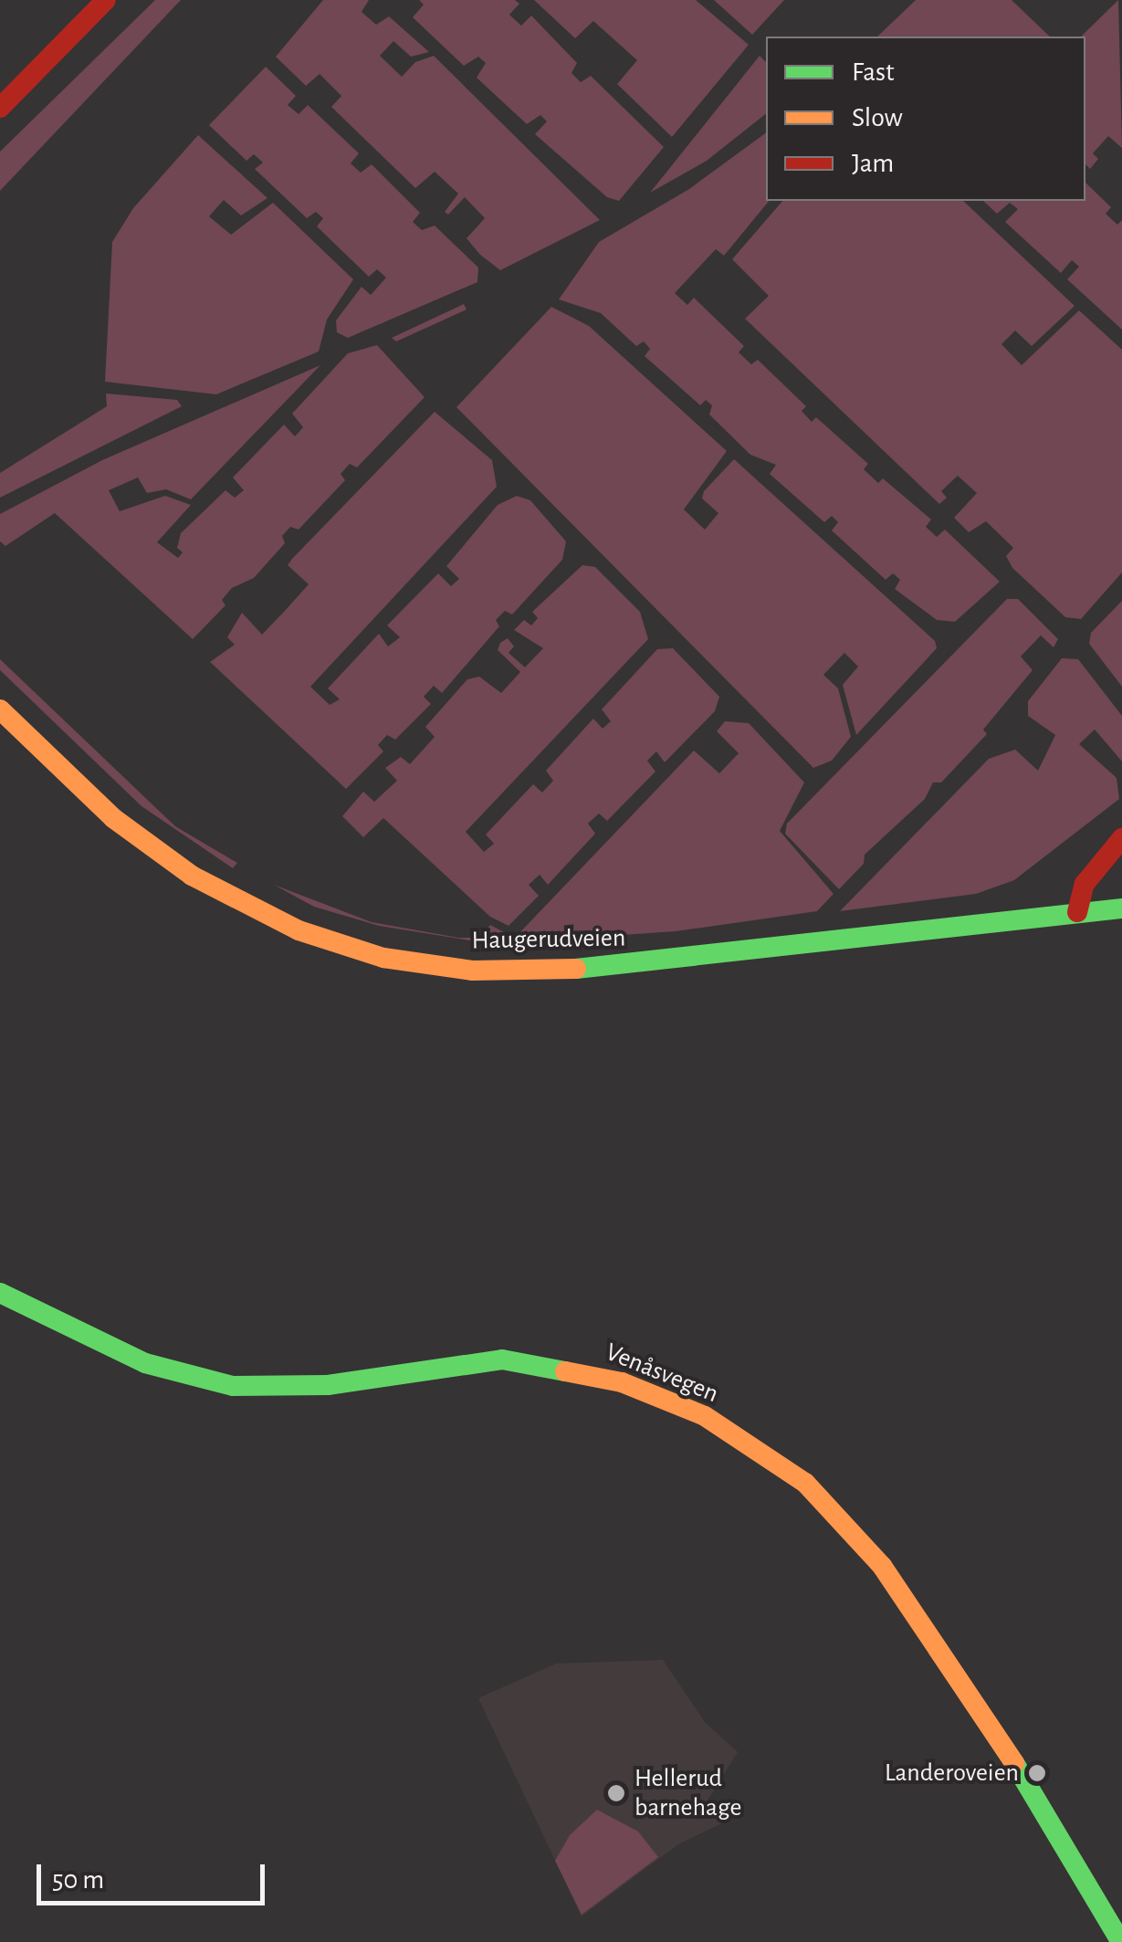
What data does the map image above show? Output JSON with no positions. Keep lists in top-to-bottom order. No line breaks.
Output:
{"streets":{"street":["Haugerudveien","Venåsvegen"]},"places":["Landeroveien","Hellerud barnehage"],"legend":["Fast","Slow","Jam"],"scale_bar":"50 m"}
